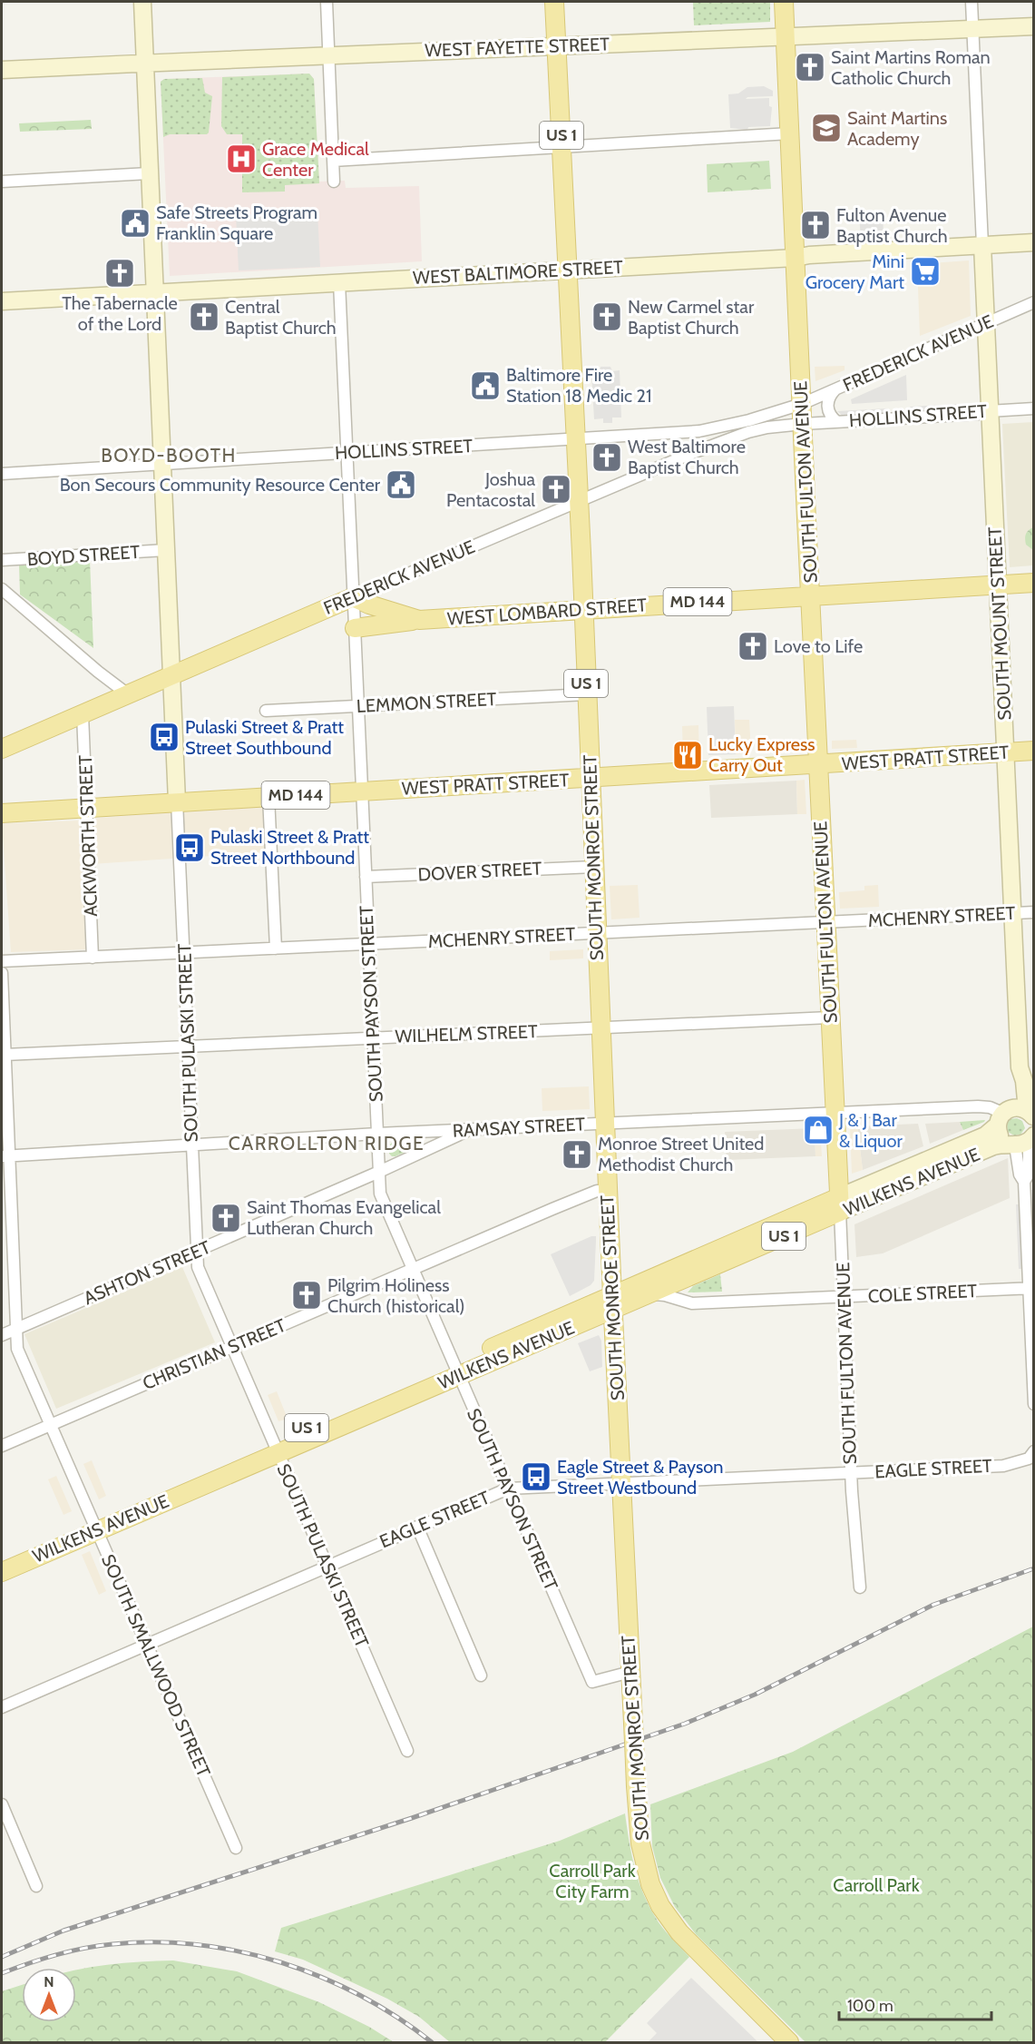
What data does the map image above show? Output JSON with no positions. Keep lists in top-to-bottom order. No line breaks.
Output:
{"streets":{"main road":["US 1","FREDERICK AVENUE","SOUTH FULTON AVENUE","MD 144","WEST LOMBARD STREET","WEST PRATT STREET","SOUTH MONROE STREET","WILKENS AVENUE"],"street":["WEST FAYETTE STREET","WEST BALTIMORE STREET","HOLLINS STREET","BOYD STREET","SOUTH MOUNT STREET","LEMMON STREET","ACKWORTH STREET","DOVER STREET","MCHENRY STREET","SOUTH PAYSON STREET","WILHELM STREET","SOUTH PULASKI STREET","RAMSAY STREET","ASHTON STREET","COLE STREET","CHRISTIAN STREET","EAGLE STREET","SOUTH SMALLWOOD STREET"]},"crossings":[["WEST FAYETTE STREET","US 1"],["WEST FAYETTE STREET","SOUTH FULTON AVENUE"],["WEST FAYETTE STREET","SOUTH PULASKI STREET"],["US 1","WEST BALTIMORE STREET"],["US 1","SOUTH MONROE STREET"],["WEST BALTIMORE STREET","SOUTH FULTON AVENUE"],["WEST BALTIMORE STREET","SOUTH MOUNT STREET"],["WEST BALTIMORE STREET","SOUTH MONROE STREET"],["WEST BALTIMORE STREET","SOUTH PAYSON STREET"],["WEST BALTIMORE STREET","SOUTH PULASKI STREET"],["FREDERICK AVENUE","HOLLINS STREET"],["FREDERICK AVENUE","SOUTH FULTON AVENUE"],["FREDERICK AVENUE","WEST LOMBARD STREET"],["FREDERICK AVENUE","SOUTH MOUNT STREET"],["FREDERICK AVENUE","ACKWORTH STREET"],["FREDERICK AVENUE","SOUTH MONROE STREET"],["FREDERICK AVENUE","SOUTH PAYSON STREET"],["FREDERICK AVENUE","SOUTH PULASKI STREET"],["HOLLINS STREET","SOUTH FULTON AVENUE"],["HOLLINS STREET","SOUTH MOUNT STREET"],["HOLLINS STREET","SOUTH MONROE STREET"],["HOLLINS STREET","SOUTH PAYSON STREET"],["HOLLINS STREET","SOUTH PULASKI STREET"],["SOUTH FULTON AVENUE","WEST LOMBARD STREET"],["SOUTH FULTON AVENUE","WEST PRATT STREET"],["SOUTH FULTON AVENUE","MCHENRY STREET"],["SOUTH FULTON AVENUE","WILHELM STREET"],["SOUTH FULTON AVENUE","RAMSAY STREET"],["SOUTH FULTON AVENUE","WILKENS AVENUE"],["SOUTH FULTON AVENUE","COLE STREET"],["SOUTH FULTON AVENUE","EAGLE STREET"],["BOYD STREET","SOUTH PULASKI STREET"],["WEST LOMBARD STREET","SOUTH MOUNT STREET"],["WEST LOMBARD STREET","SOUTH MONROE STREET"],["WEST LOMBARD STREET","SOUTH PAYSON STREET"],["SOUTH MOUNT STREET","WEST PRATT STREET"],["SOUTH MOUNT STREET","MCHENRY STREET"],["SOUTH MOUNT STREET","RAMSAY STREET"],["SOUTH MOUNT STREET","WILKENS AVENUE"],["LEMMON STREET","SOUTH MONROE STREET"],["LEMMON STREET","SOUTH PAYSON STREET"],["WEST PRATT STREET","ACKWORTH STREET"],["WEST PRATT STREET","SOUTH MONROE STREET"],["WEST PRATT STREET","SOUTH PAYSON STREET"],["WEST PRATT STREET","SOUTH PULASKI STREET"],["ACKWORTH STREET","MCHENRY STREET"],["SOUTH MONROE STREET","DOVER STREET"],["SOUTH MONROE STREET","MCHENRY STREET"],["SOUTH MONROE STREET","SOUTH PAYSON STREET"],["SOUTH MONROE STREET","WILHELM STREET"],["SOUTH MONROE STREET","RAMSAY STREET"],["SOUTH MONROE STREET","WILKENS AVENUE"],["SOUTH MONROE STREET","CHRISTIAN STREET"],["SOUTH MONROE STREET","EAGLE STREET"],["DOVER STREET","SOUTH PAYSON STREET"],["MCHENRY STREET","SOUTH PAYSON STREET"],["MCHENRY STREET","SOUTH PULASKI STREET"],["SOUTH PAYSON STREET","WILHELM STREET"],["SOUTH PAYSON STREET","RAMSAY STREET"],["SOUTH PAYSON STREET","WILKENS AVENUE"],["SOUTH PAYSON STREET","ASHTON STREET"],["SOUTH PAYSON STREET","CHRISTIAN STREET"],["SOUTH PAYSON STREET","EAGLE STREET"],["WILHELM STREET","SOUTH PULASKI STREET"],["WILHELM STREET","SOUTH SMALLWOOD STREET"],["SOUTH PULASKI STREET","RAMSAY STREET"],["SOUTH PULASKI STREET","WILKENS AVENUE"],["SOUTH PULASKI STREET","ASHTON STREET"],["SOUTH PULASKI STREET","CHRISTIAN STREET"],["SOUTH PULASKI STREET","EAGLE STREET"],["RAMSAY STREET","WILKENS AVENUE"],["RAMSAY STREET","ASHTON STREET"],["RAMSAY STREET","SOUTH SMALLWOOD STREET"],["WILKENS AVENUE","COLE STREET"],["WILKENS AVENUE","SOUTH SMALLWOOD STREET"],["ASHTON STREET","SOUTH SMALLWOOD STREET"],["CHRISTIAN STREET","SOUTH SMALLWOOD STREET"],["EAGLE STREET","SOUTH SMALLWOOD STREET"]],"districts":["BOYD-BOOTH","CARROLLTON RIDGE"],"parks":["Carroll Park City Farm","Carroll Park"],"places":{"church":["Saint Martins Roman Catholic Church","Fulton Avenue Baptist Church","The Tabernacle of the Lord","Central Baptist Church","New Carmel star Baptist Church","West Baltimore Baptist Church","Joshua Pentacostal","Love to Life","Monroe Street United Methodist Church","Saint Thomas Evangelical Lutheran Church","Pilgrim Holiness Church (historical)"],"school or university":["Saint Martins Academy"],"hospital":["Grace Medical Center"],"public building":["Safe Streets Program Franklin Square","Baltimore Fire Station 18 Medic 21","Bon Secours Community Resource Center"],"supermarket":["Mini Grocery Mart"],"bus stop":["Pulaski Street & Pratt Street Southbound","Pulaski Street & Pratt Street Northbound","Eagle Street & Payson Street Westbound"],"restaurant":["Lucky Express Carry Out"],"shop":["J & J Bar & Liquor"]},"scale_bar":"100 m","north":"top"}
